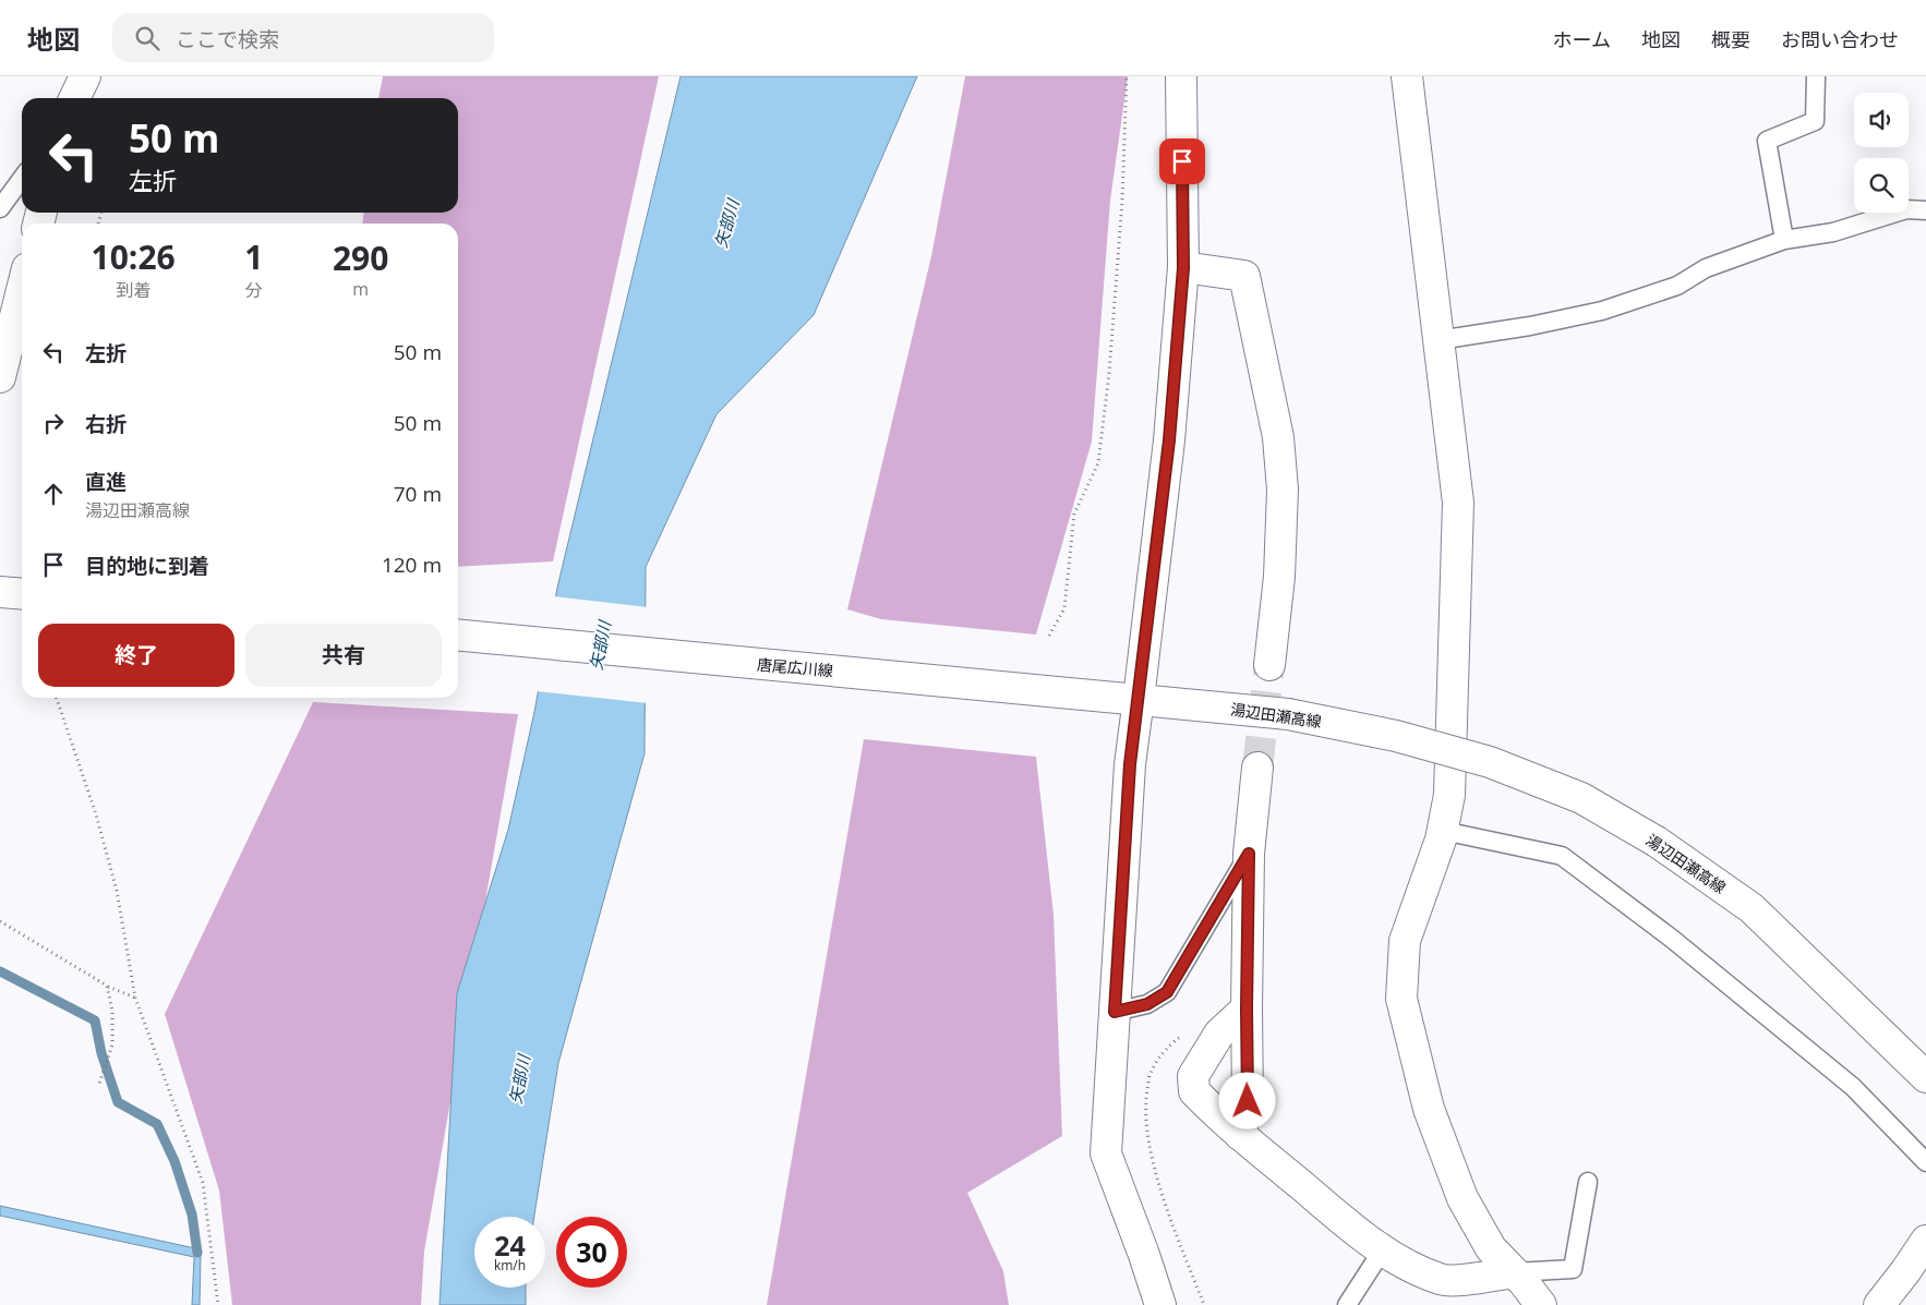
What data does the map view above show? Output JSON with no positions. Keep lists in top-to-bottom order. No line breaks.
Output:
{"streets":{"street":["唐尾広川線","湯辺田瀬高線"]},"crossings":[["唐尾広川線","湯辺田瀬高線"]],"water":["矢部川"],"page":{"header":"地図","search":"ここで検索","nav":["ホーム","地図","概要","お問い合わせ"],"turn":["50 m","左折"],"eta":["10:26","到着","1","分","290","m"],"list":[{"name":"左折","value":"50 m"},{"name":"右折","value":"50 m"},{"name":"直進","note":"湯辺田瀬高線","value":"70 m"},{"name":"目的地に到着","value":"120 m"}],"buttons":["終了","共有"],"speed":"24 km/h","limit":"30"}}
